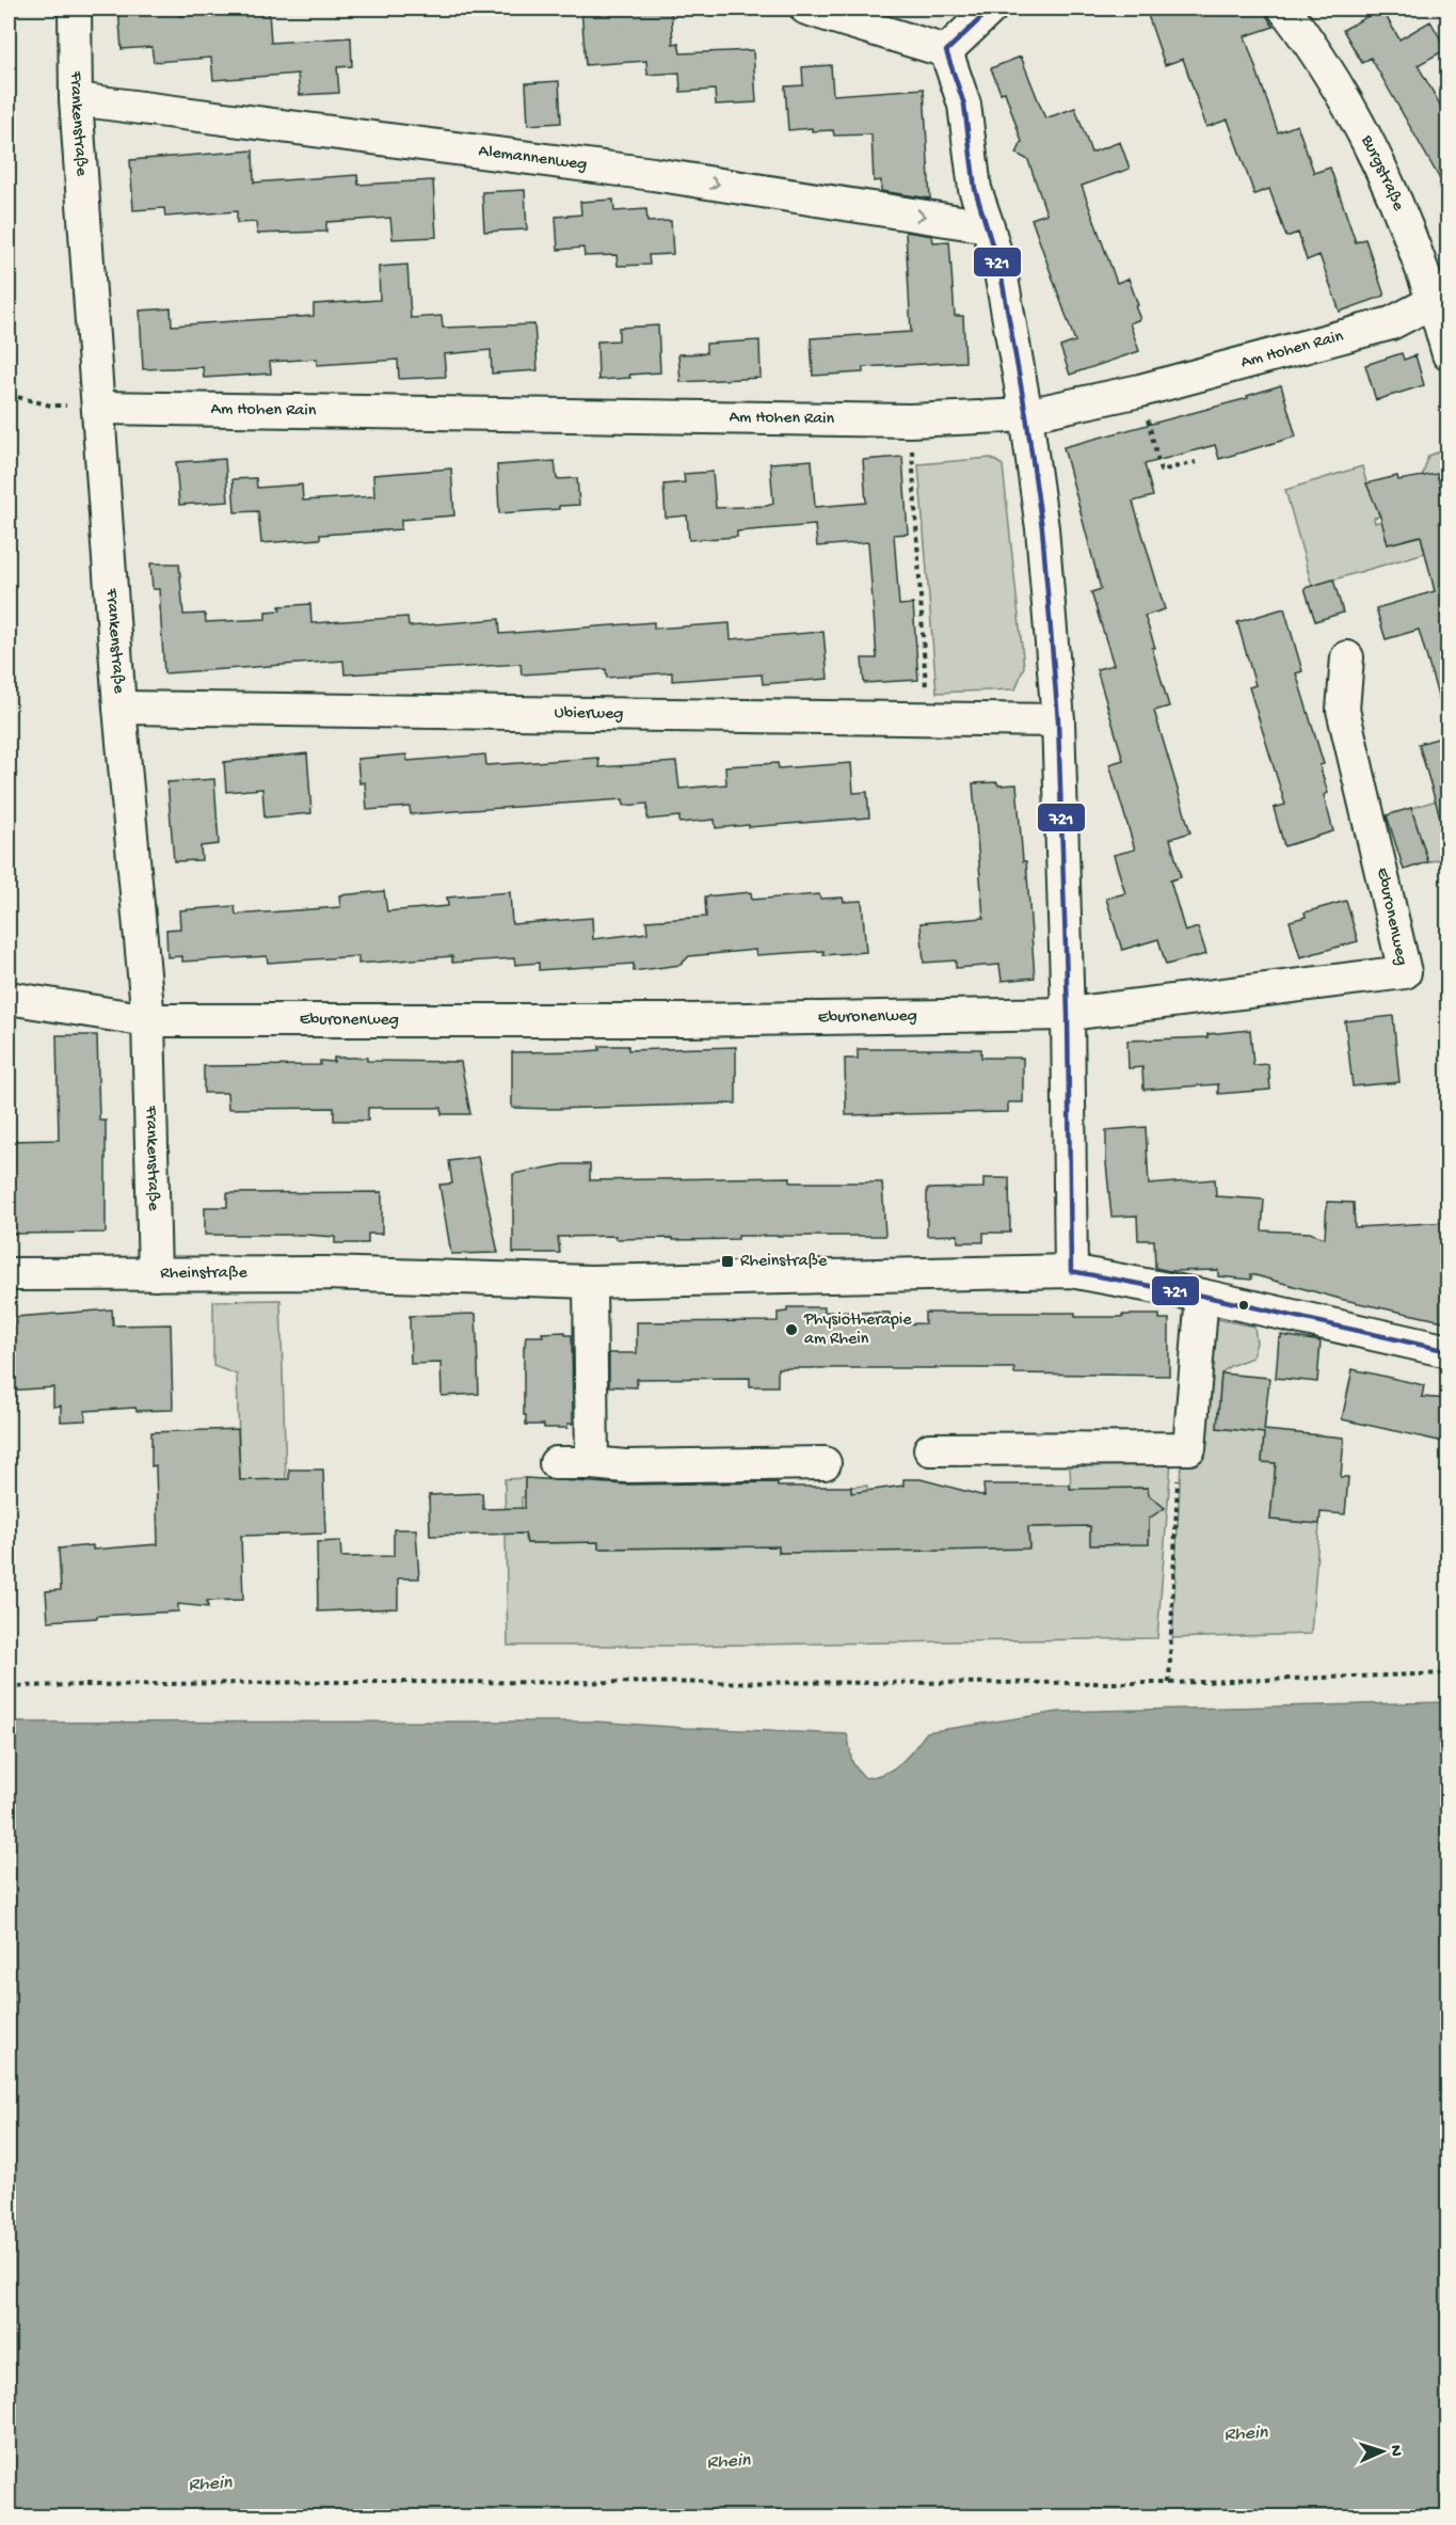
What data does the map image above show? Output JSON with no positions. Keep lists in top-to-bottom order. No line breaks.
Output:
{"streets":{"street":["Frankenstraße","Alemannenweg","Burgstraße","Am Hohen Rain","Ubierweg","Eburonenweg","Rheinstraße"]},"crossings":[["Frankenstraße","Alemannenweg"],["Frankenstraße","Am Hohen Rain"],["Frankenstraße","Ubierweg"],["Frankenstraße","Eburonenweg"],["Frankenstraße","Rheinstraße"],["Burgstraße","Am Hohen Rain"]],"one_way":["Alemannenweg"],"water":["Rhein"],"places":{"transit":["Rheinstraße"],"other":["Physiotherapie am Rhein"]},"lines":["transit line 721"],"north":"right"}
